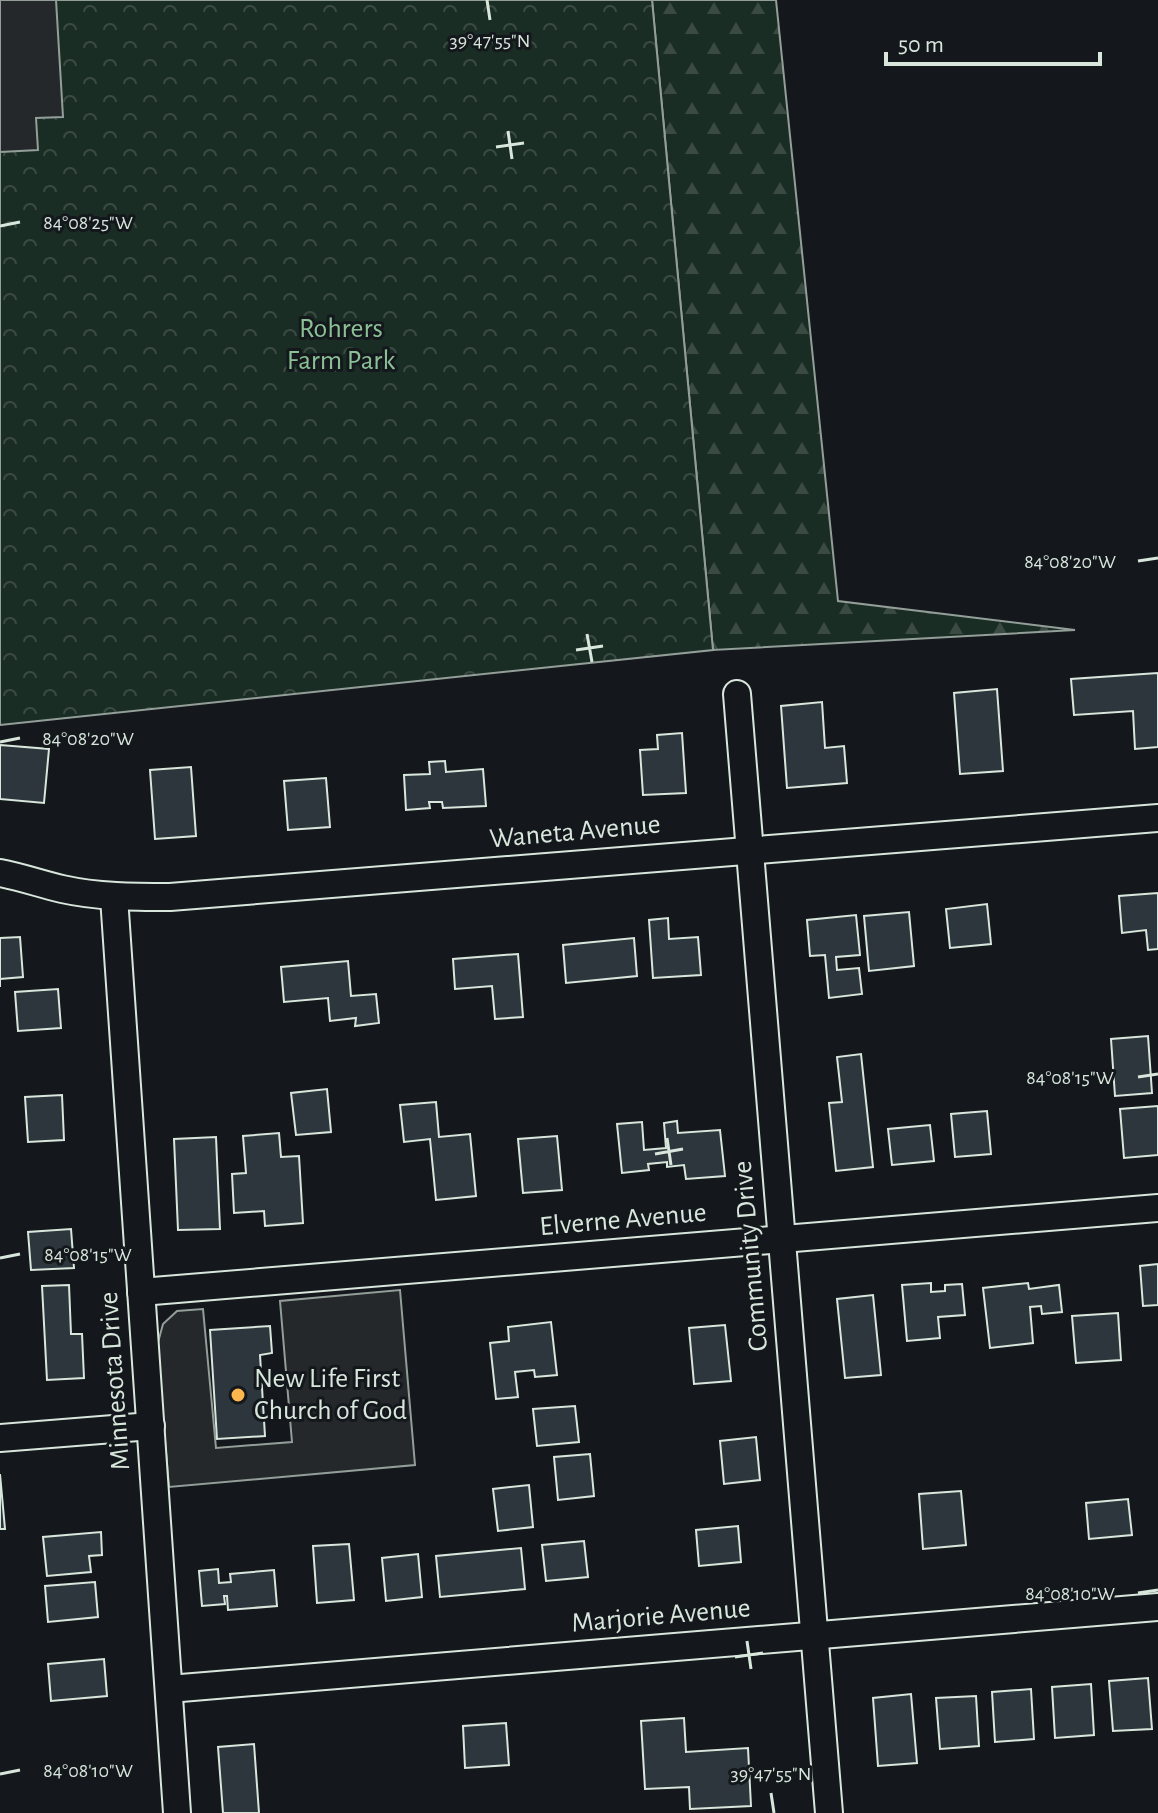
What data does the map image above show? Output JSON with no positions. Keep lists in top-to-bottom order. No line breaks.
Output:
{"streets":{"street":["Waneta Avenue","Elverne Avenue","Community Drive","Minnesota Drive","Marjorie Avenue"]},"crossings":[["Waneta Avenue","Community Drive"],["Waneta Avenue","Minnesota Drive"],["Elverne Avenue","Community Drive"],["Elverne Avenue","Minnesota Drive"],["Community Drive","Marjorie Avenue"],["Minnesota Drive","Marjorie Avenue"]],"parks":["Rohrers Farm Park"],"places":["New Life First Church of God"],"scale_bar":"50 m","coordinates":["39°47'55\"N","84°08'25\"W","84°08'20\"W","84°08'15\"W","84°08'10\"W"]}
